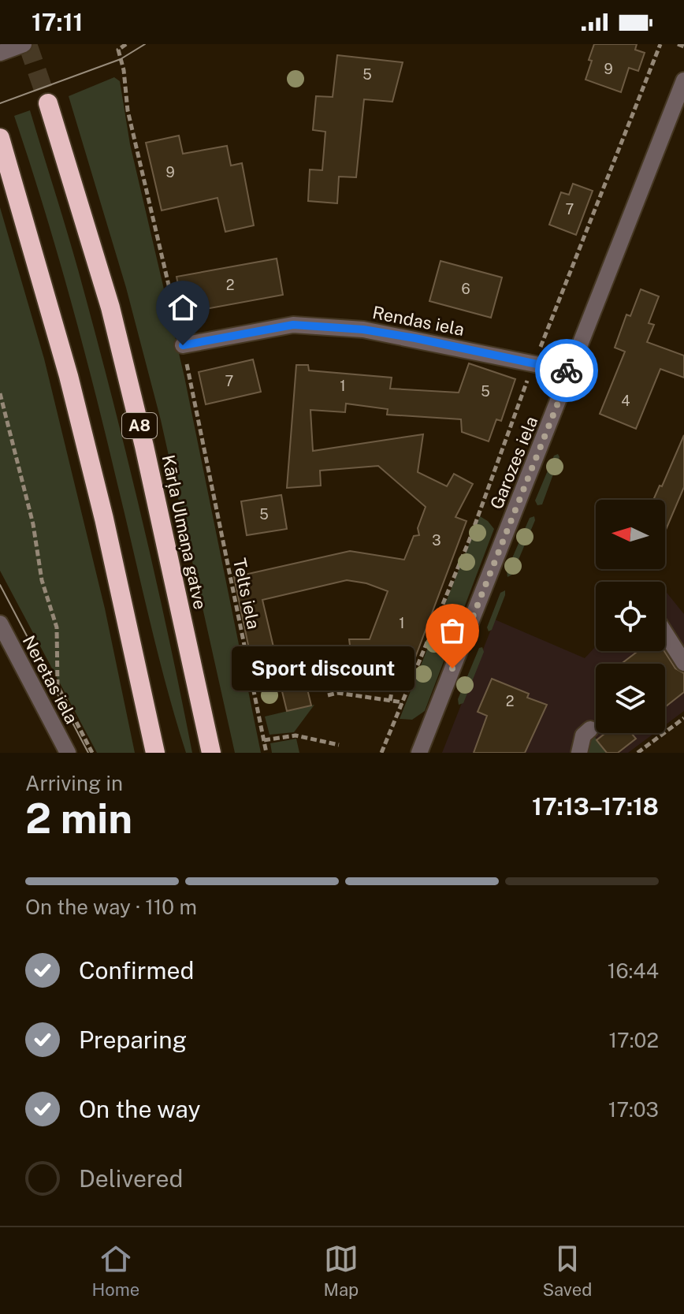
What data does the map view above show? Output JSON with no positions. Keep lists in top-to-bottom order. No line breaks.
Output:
{"streets":{"highway":["A8","Kārļa Ulmaņa gatve"],"street":["Rendas iela","Garozes iela","Neretas iela"],"path":["Telts iela"]},"crossings":[["Rendas iela","Garozes iela"]],"places":["Sport discount"],"house_numbers":["9","5","9","7","2","6","7","1","5","4","5","3","1","2"],"north":"left","page":{"status":"17:11","bubble":"Sport discount","heading":["2 min","Arriving in","17:13–17:18"],"bar":"On the way · 110 m","list":[["Confirmed","16:44"],["Preparing","17:02"],["On the way","17:03"],"Delivered"],"tabs":["Home","Map","Saved"]}}
